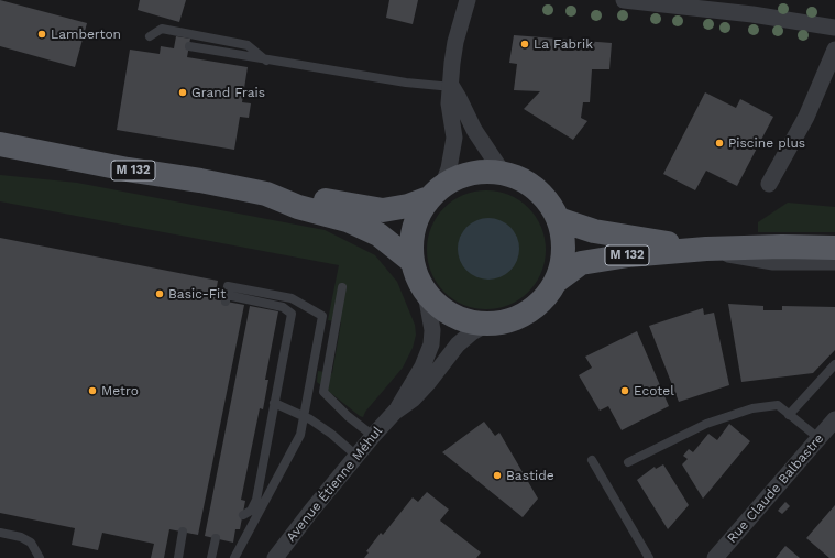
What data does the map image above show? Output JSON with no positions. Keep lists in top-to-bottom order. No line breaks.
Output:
{"streets":{"main road":["M 132"],"street":["Avenue Étienne Méhul","Rue Claude Balbastre"]},"crossings":[["M 132","Avenue Étienne Méhul"]],"places":["Lamberton","La Fabrik","Grand Frais","Piscine plus","Basic-Fit","Metro","Ecotel","Bastide"]}
